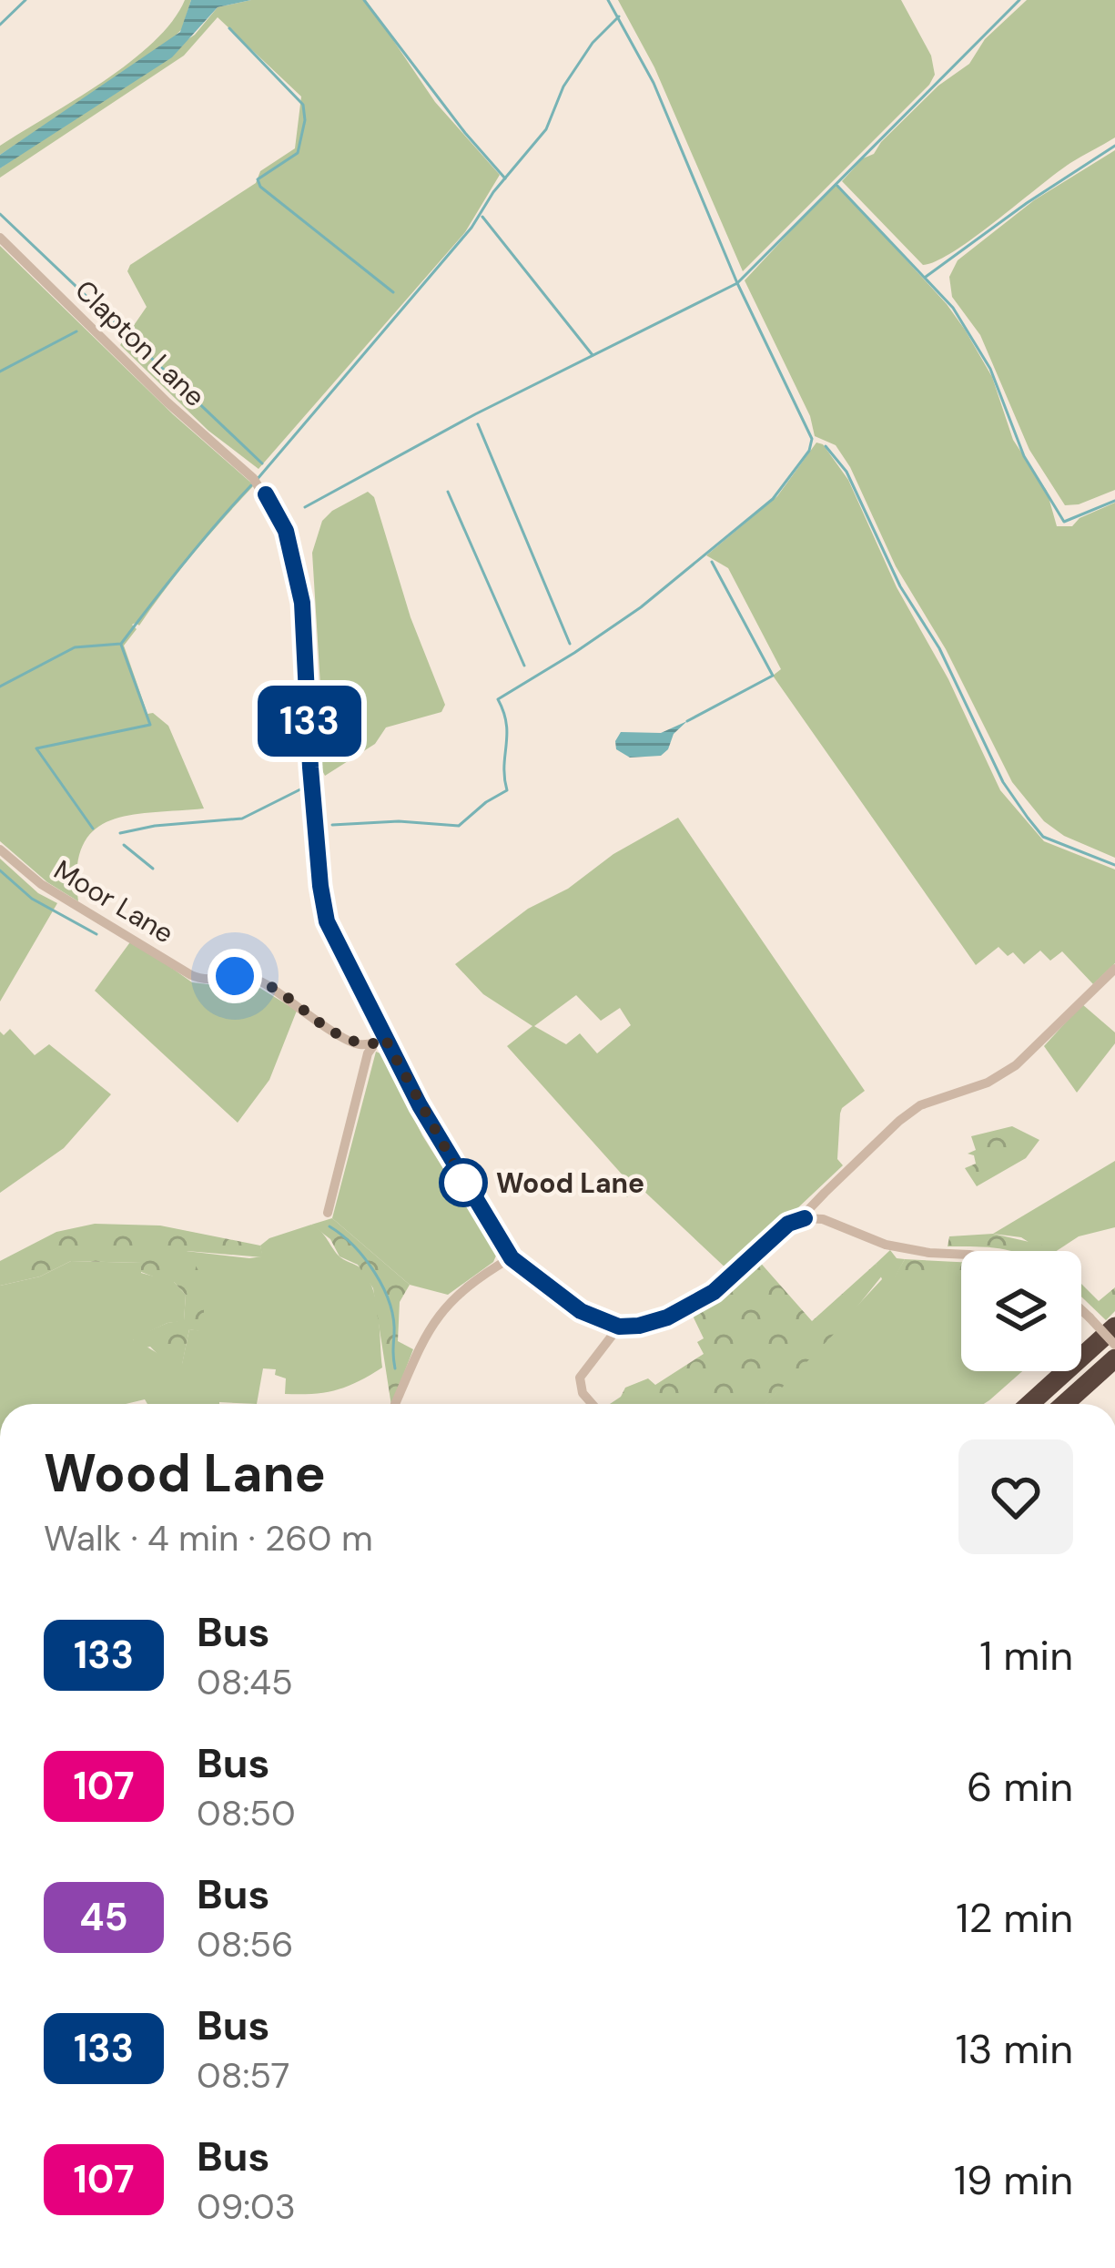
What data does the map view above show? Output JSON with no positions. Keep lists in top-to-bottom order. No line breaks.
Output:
{"streets":{"street":["Clapton Lane","Moor Lane"]},"crossings":[["Clapton Lane","Moor Lane"]],"places":["Wood Lane"],"lines":["bus line 133"],"page":{"on_map":"133","heading":["Wood Lane","Walk · 4 min · 260 m"],"list":[{"mark":"133","name":"Bus","note":"08:45","value":"1 min"},{"mark":"107","name":"Bus","note":"08:50","value":"6 min"},{"mark":"45","name":"Bus","note":"08:56","value":"12 min"},{"mark":"133","name":"Bus","note":"08:57","value":"13 min"},{"mark":"107","name":"Bus","note":"09:03","value":"19 min"}]}}
